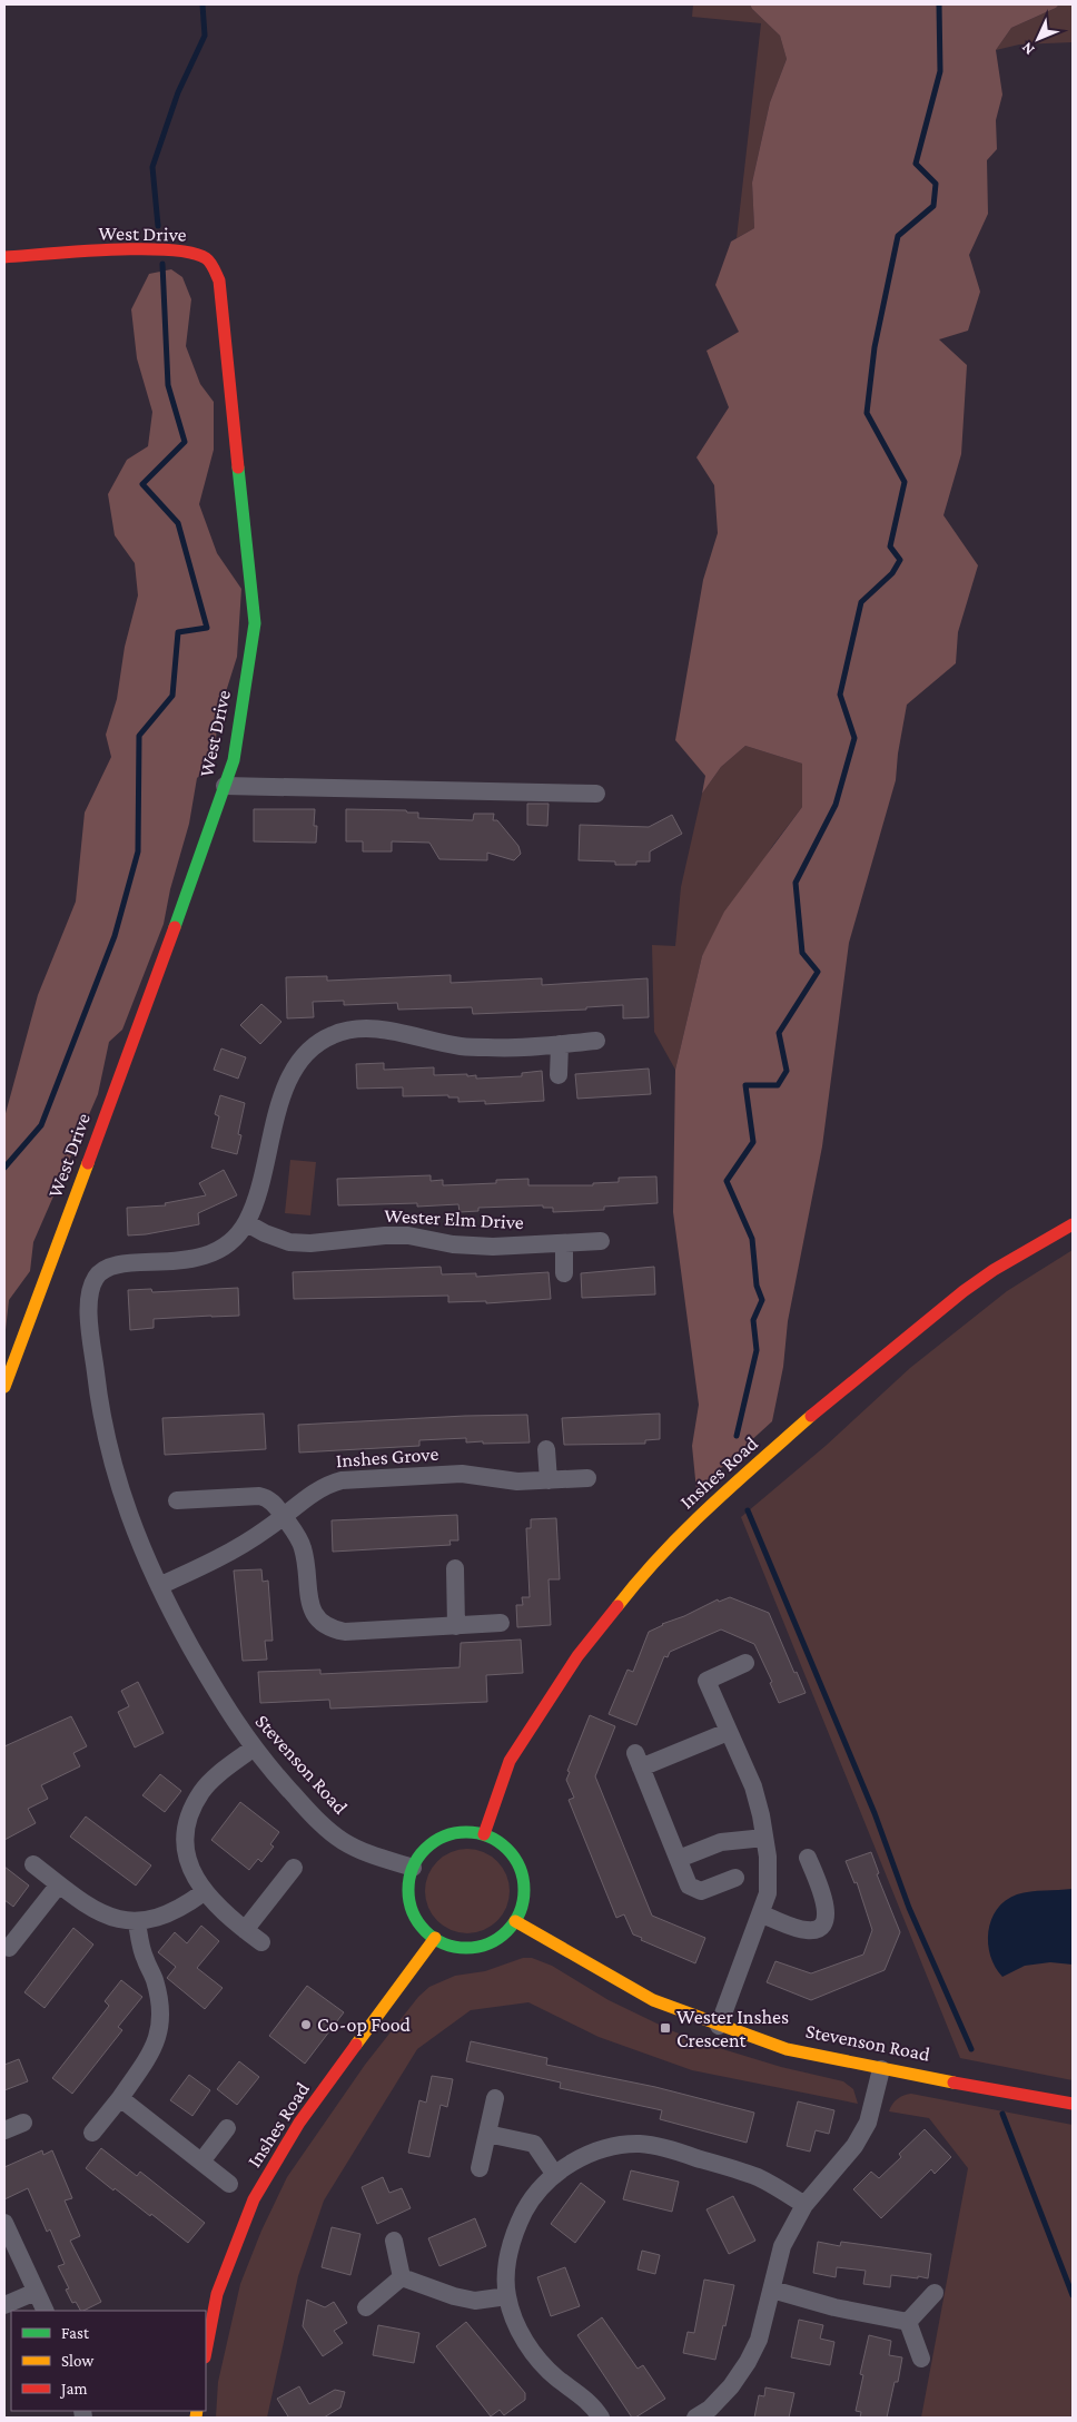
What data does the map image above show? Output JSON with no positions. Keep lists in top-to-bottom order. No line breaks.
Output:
{"streets":{"street":["West Drive","Wester Elm Drive","Inshes Grove","Inshes Road","Stevenson Road"]},"crossings":[["Wester Elm Drive","Stevenson Road"],["Inshes Grove","Stevenson Road"],["Inshes Road","Stevenson Road"]],"places":{"other":["Co-op Food"],"transit":["Wester Inshes Crescent"]},"legend":["Fast","Slow","Jam"],"north":"bottom left"}
